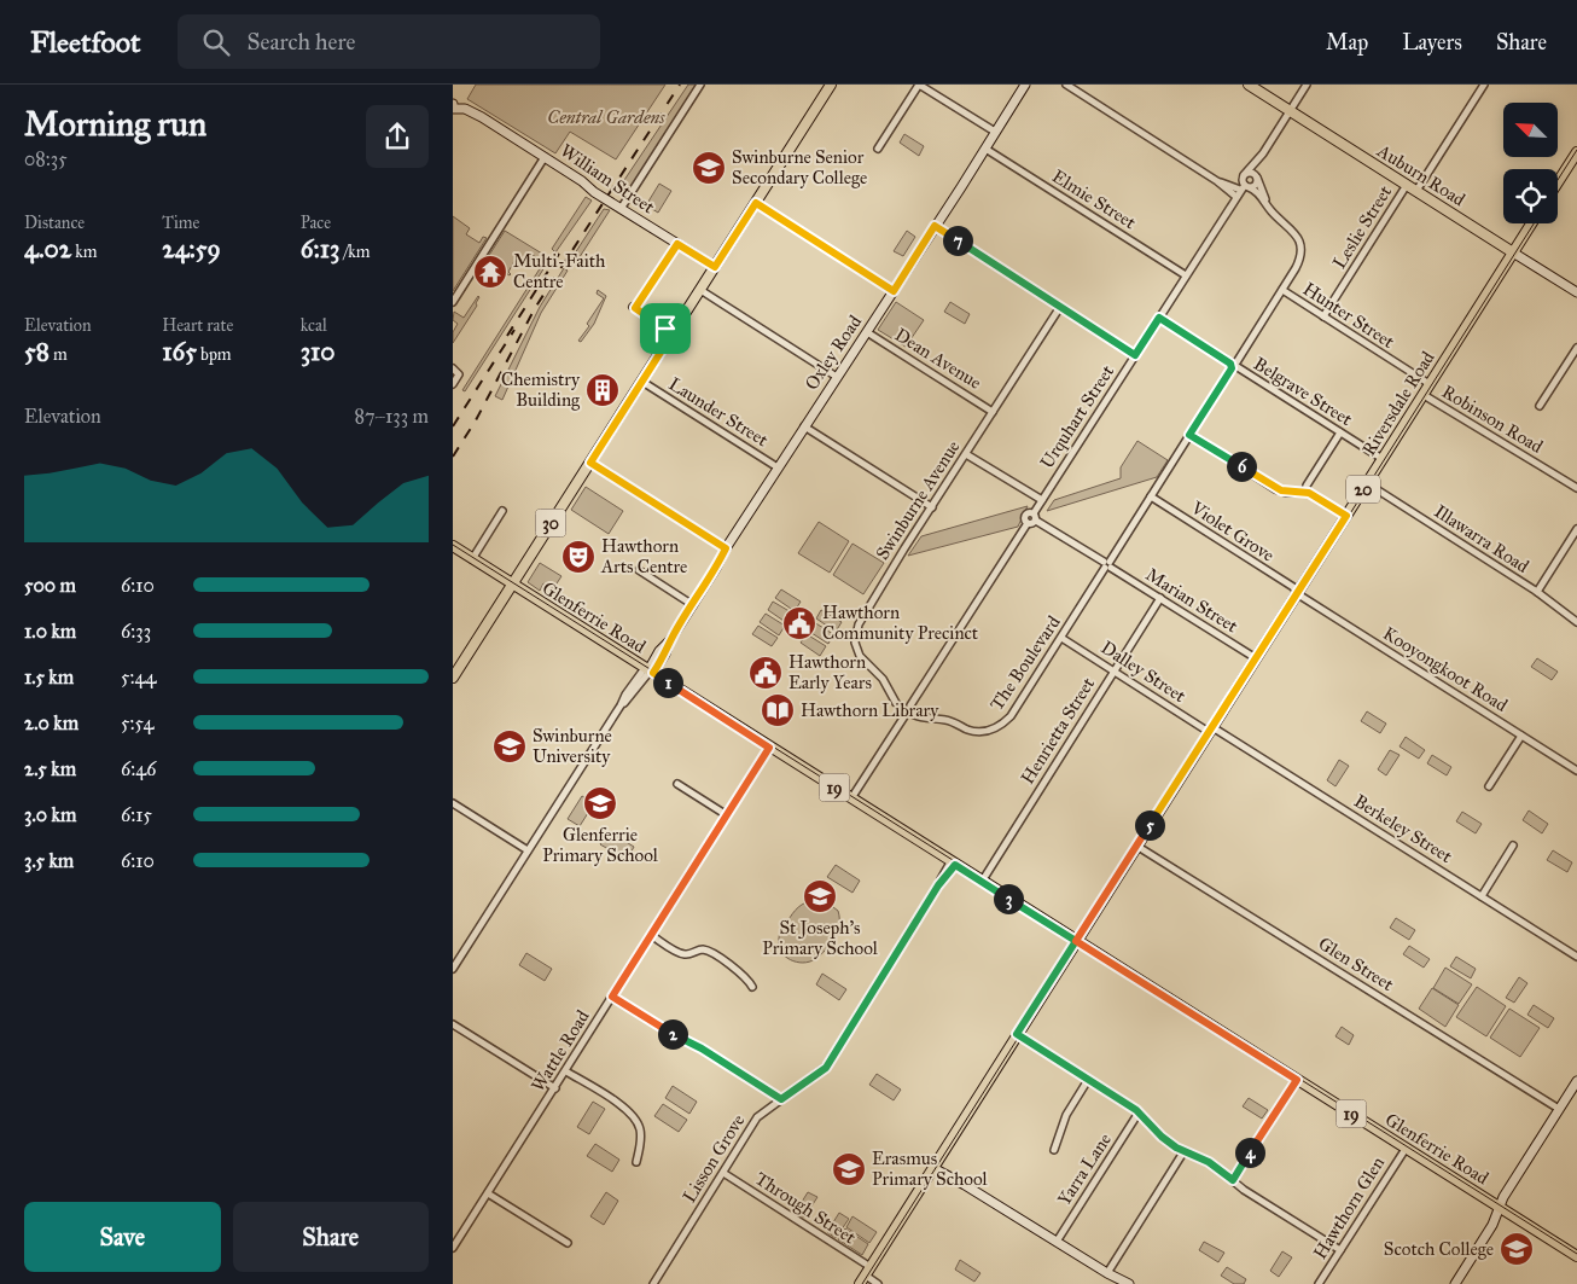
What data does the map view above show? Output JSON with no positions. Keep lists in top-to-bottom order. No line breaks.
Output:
{"streets":{"main road":["Auburn Road","Riversdale Road","20","30","Glenferrie Road","19"],"street":["William Street","Elmie Street","Leslie Street","Hunter Street","Oxley Road","Dean Avenue","Belgrave Street","Launder Street","Urquhart Street","Robinson Road","Swinburne Avenue","Violet Grove","Illawarra Road","Marian Street","The Boulevard","Kooyongkoot Road","Dalley Street","Henrietta Street","Berkeley Street","Glen Street","Wattle Road","Lisson Grove","Yarra Lane","Through Street","Hawthorn Glen"]},"crossings":[["Auburn Road","Leslie Street"],["Auburn Road","Riversdale Road"],["William Street","30"],["Elmie Street","Oxley Road"],["Elmie Street","Urquhart Street"],["Leslie Street","Hunter Street"],["Hunter Street","Riversdale Road"],["Hunter Street","The Boulevard"],["Oxley Road","Dean Avenue"],["Oxley Road","Launder Street"],["Oxley Road","Glenferrie Road"],["Dean Avenue","Swinburne Avenue"],["Belgrave Street","Riversdale Road"],["Belgrave Street","Urquhart Street"],["Belgrave Street","The Boulevard"],["Riversdale Road","Robinson Road"],["Riversdale Road","Violet Grove"],["Riversdale Road","Illawarra Road"],["Riversdale Road","Marian Street"],["Riversdale Road","Glenferrie Road"],["Riversdale Road","Kooyongkoot Road"],["Riversdale Road","Dalley Street"],["Riversdale Road","Berkeley Street"],["Riversdale Road","Glen Street"],["Riversdale Road","Through Street"],["Launder Street","30"],["Urquhart Street","Marian Street"],["Urquhart Street","The Boulevard"],["Swinburne Avenue","The Boulevard"],["30","Glenferrie Road"],["Violet Grove","The Boulevard"],["Violet Grove","Kooyongkoot Road"],["Marian Street","The Boulevard"],["Marian Street","Henrietta Street"],["Glenferrie Road","Henrietta Street"],["Glenferrie Road","Wattle Road"],["Glenferrie Road","Lisson Grove"],["Glenferrie Road","Hawthorn Glen"],["The Boulevard","Dalley Street"],["Dalley Street","Henrietta Street"],["Dalley Street","Berkeley Street"],["Lisson Grove","Through Street"]],"parks":["Central Gardens"],"places":{"school or university":["Swinburne Senior Secondary College","Swinburne University","Glenferrie Primary School","St Joseph's Primary School","Erasmus Primary School","Scotch College"],"temple":["Multi-Faith Centre"],"building":["Chemistry Building"],"theatre":["Hawthorn Arts Centre"],"public building":["Hawthorn Community Precinct","Hawthorn Early Years"],"library":["Hawthorn Library"]},"north":"top left","page":{"header":"Fleetfoot","search":"Search here","nav":["Map","Layers","Share"],"heading":["Morning run","08:35"],"stats":[["Distance","4.02 km"],["Time","24:59"],["Pace","6:13 /km"],["Elevation","58 m"],["Heart rate","165 bpm"],["kcal","310"]],"pins":["7","6","1","5","3","2","4"],"chart":["Elevation","87–133 m"],"list":[{"name":"500 m","note":"6:10"},{"name":"1.0 km","note":"6:33"},{"name":"1.5 km","note":"5:44"},{"name":"2.0 km","note":"5:54"},{"name":"2.5 km","note":"6:46"},{"name":"3.0 km","note":"6:15"},{"name":"3.5 km","note":"6:10"}],"buttons":["Save","Share"]}}
